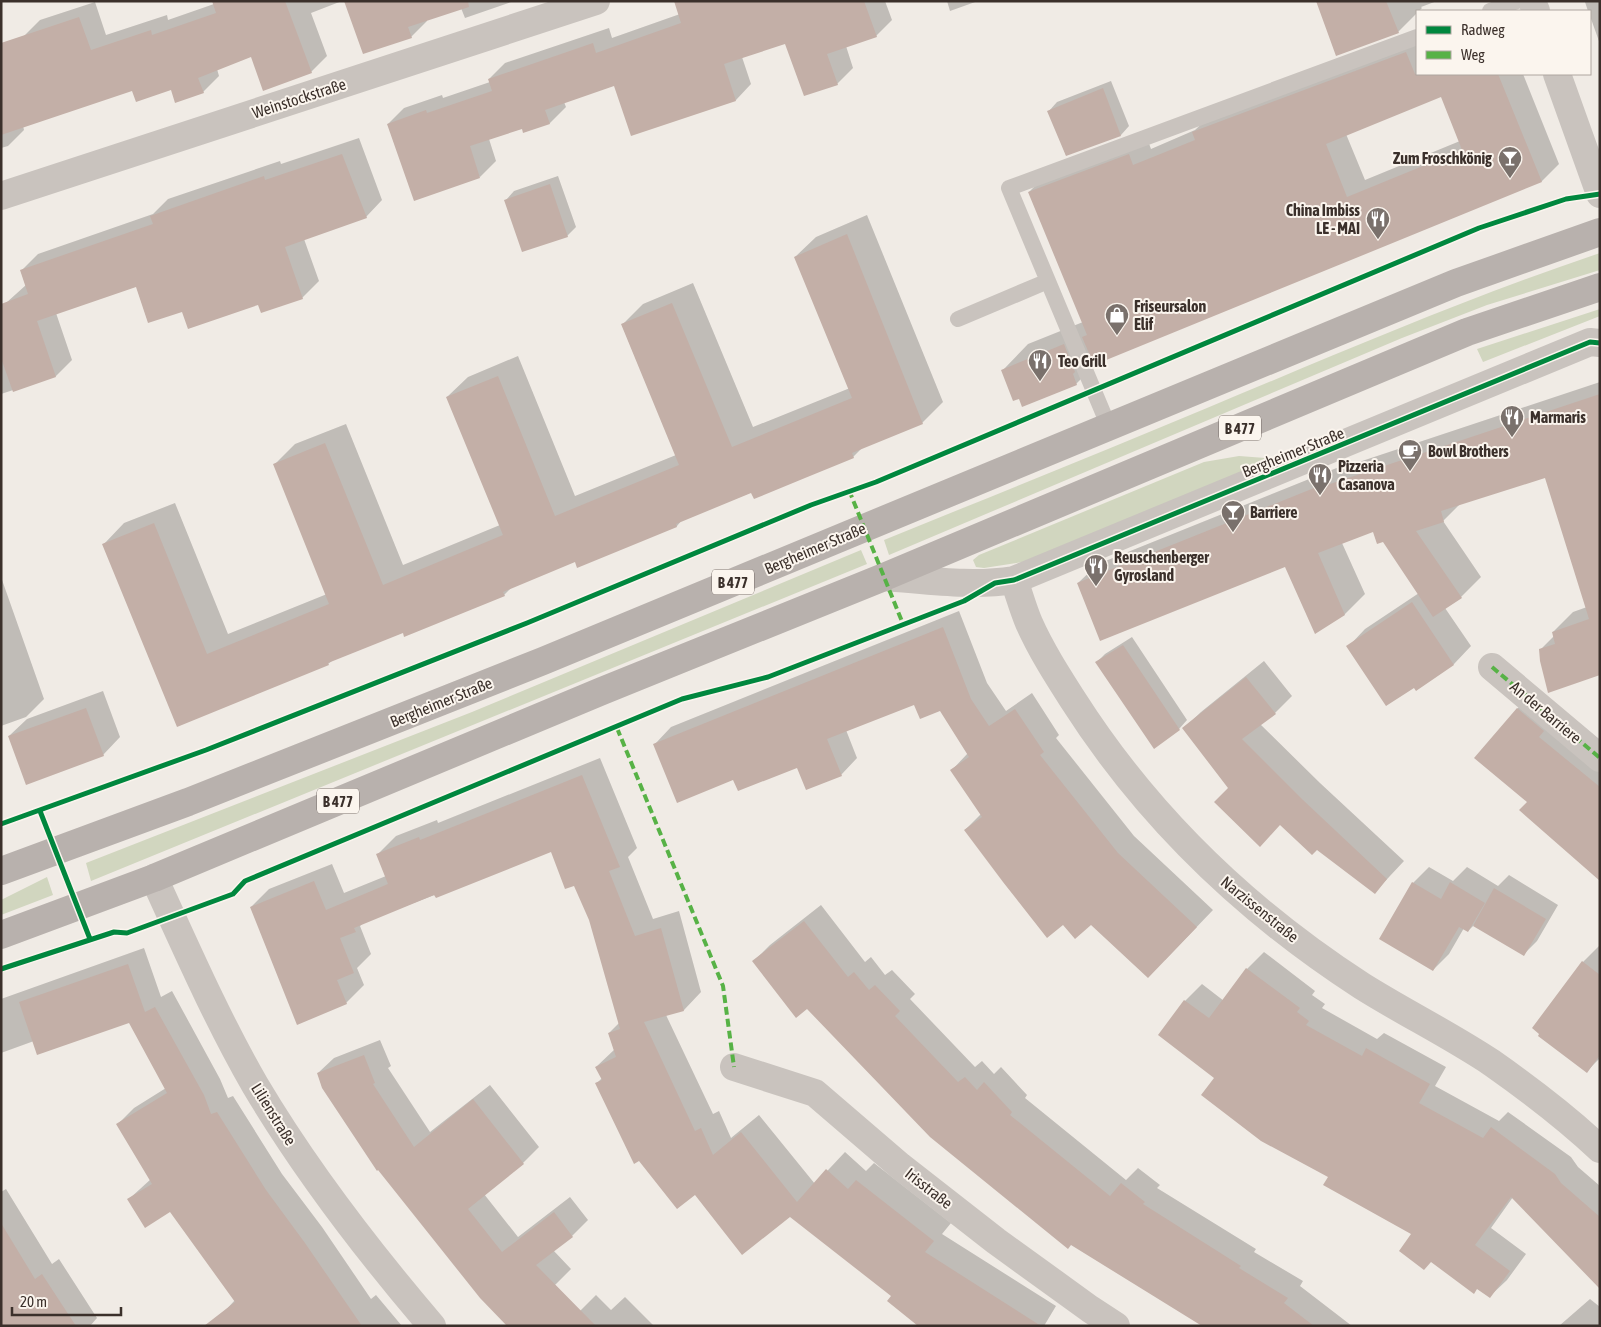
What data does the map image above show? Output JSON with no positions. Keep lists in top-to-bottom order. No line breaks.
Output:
{"streets":{"main road":["B 477","Bergheimer Straße"],"street":["Weinstockstraße","An der Barriere","Narzissenstraße","Lilienstraße","Irisstraße"]},"crossings":[["Bergheimer Straße","Narzissenstraße"],["Bergheimer Straße","Lilienstraße"]],"places":{"bar":["Zum Froschkönig","Barriere"],"restaurant":["China Imbiss LE - MAI","Teo Grill","Marmaris","Pizzeria Casanova","Reuschenberger Gyrosland"],"shop":["Friseursalon Elif"],"cafe":["Bowl Brothers"]},"legend":["Radweg","Weg"],"scale_bar":"20 m"}
